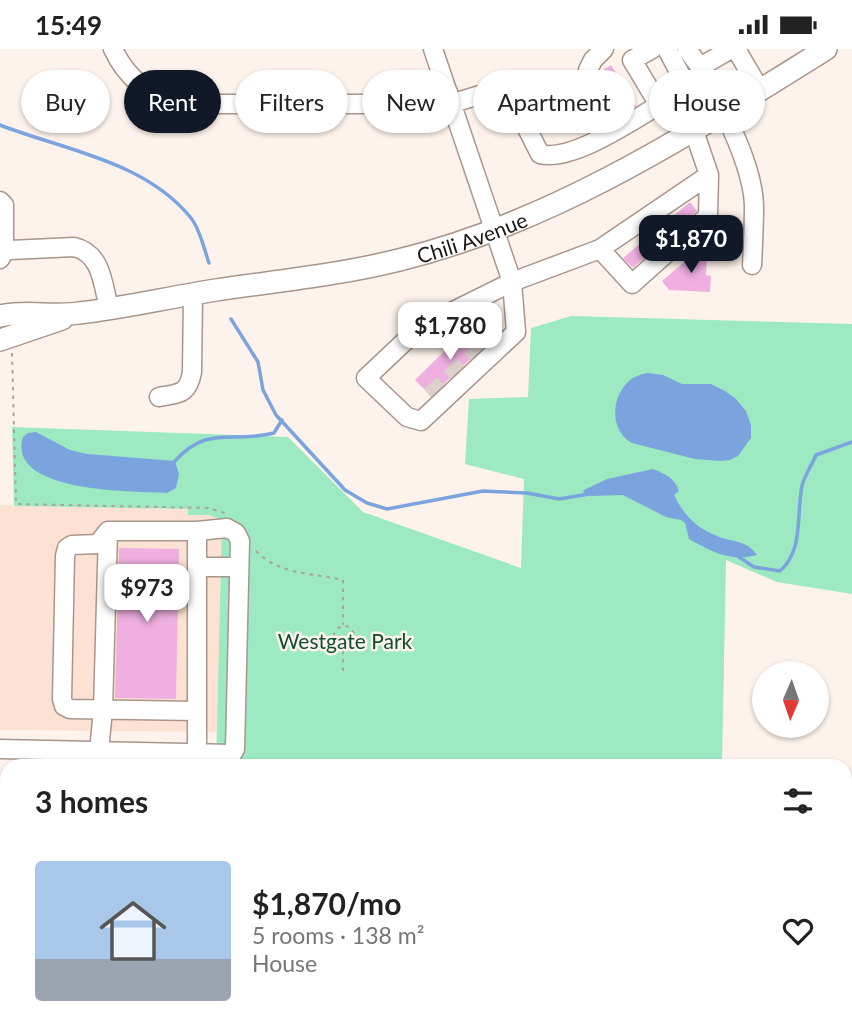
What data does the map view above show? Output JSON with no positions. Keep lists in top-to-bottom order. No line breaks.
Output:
{"streets":{"main road":["Chili Avenue"]},"parks":["Westgate Park"],"north":"bottom","page":{"status":"15:49","chip":["Buy","Rent","Filters","New","Apartment","House"],"price":["$1,870","$1,780","$973"],"heading":"3 homes","list":[{"name":"$1,870/mo","note":"5 rooms · 138 m² · House"}]}}
